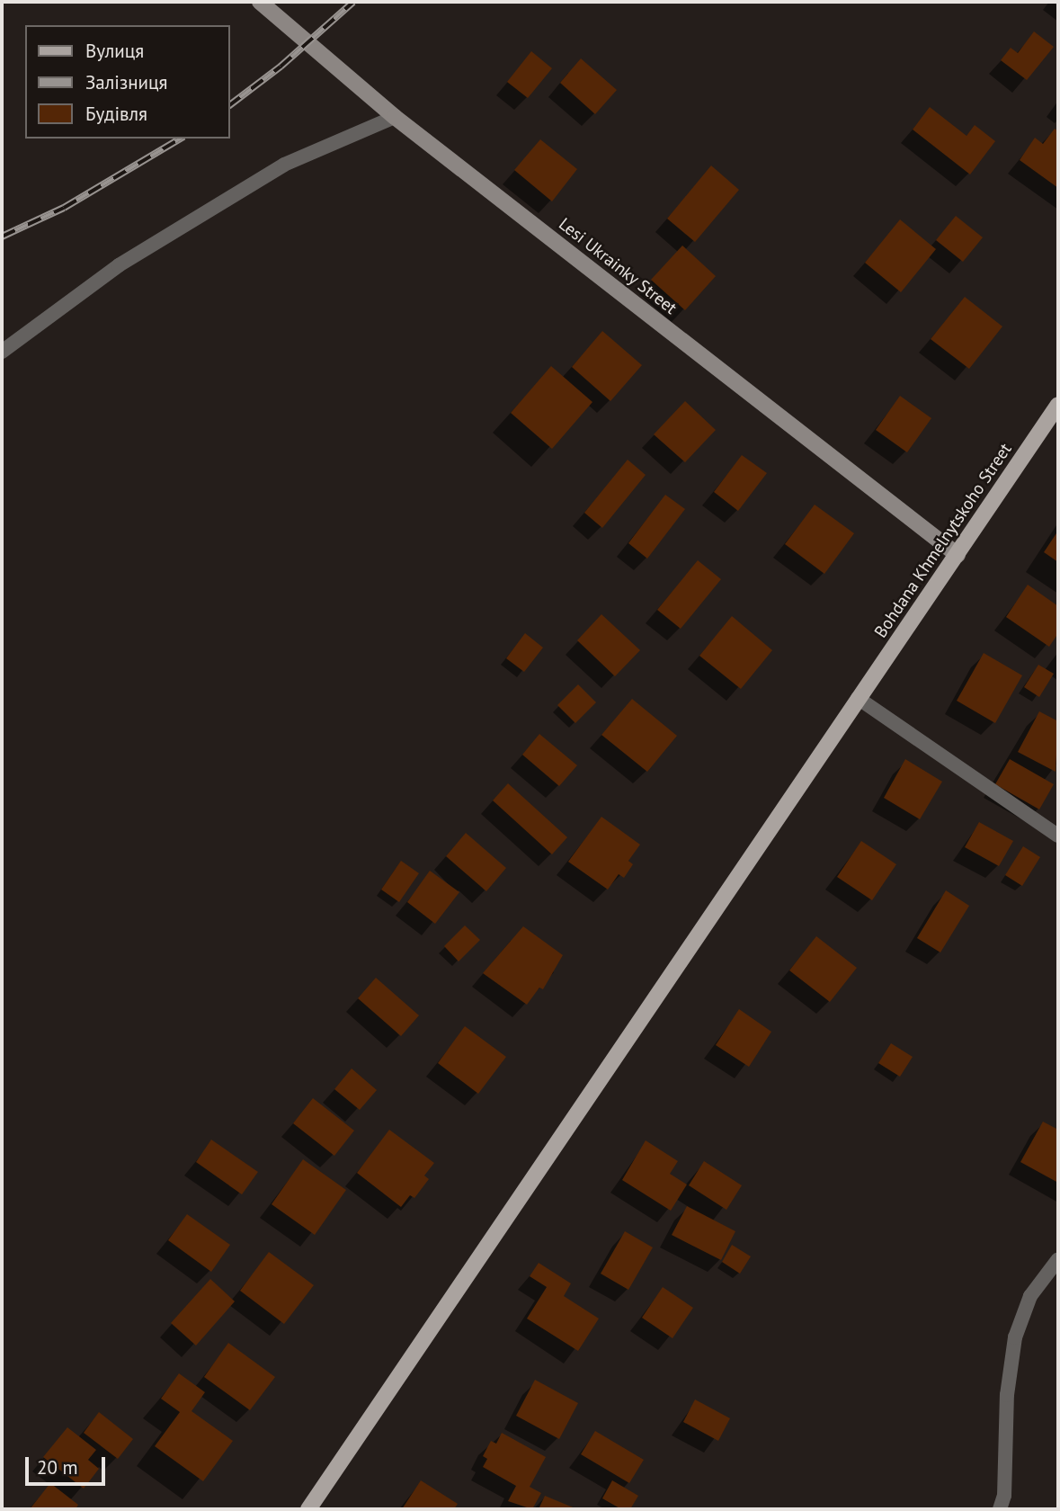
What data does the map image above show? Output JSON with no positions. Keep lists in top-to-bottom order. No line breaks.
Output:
{"streets":{"main road":["Bohdana Khmelnytskoho Street"],"street":["Lesi Ukrainky Street"]},"crossings":[["Lesi Ukrainky Street","Bohdana Khmelnytskoho Street"]],"legend":["Вулиця","Залізниця","Будівля"],"scale_bar":"20 m"}
